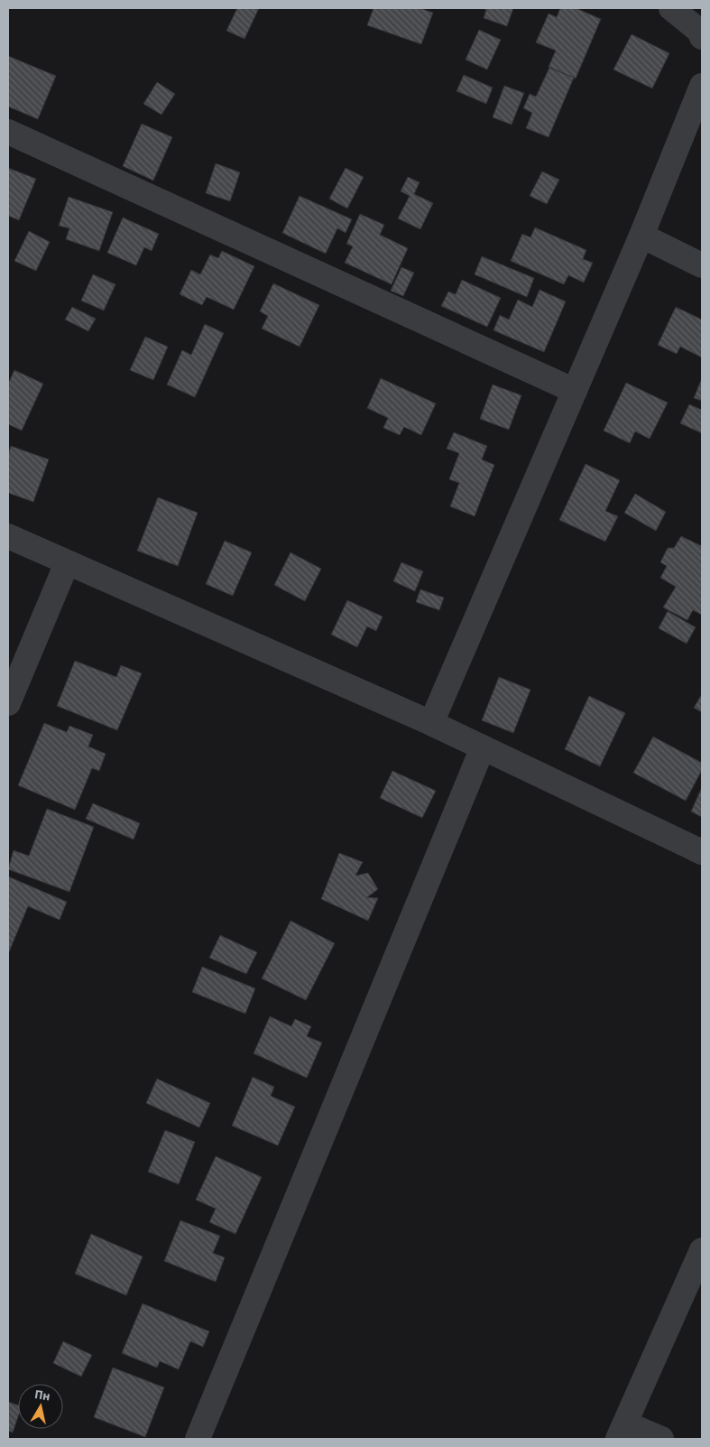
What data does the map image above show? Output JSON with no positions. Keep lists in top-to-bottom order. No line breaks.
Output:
{"north":"top"}
